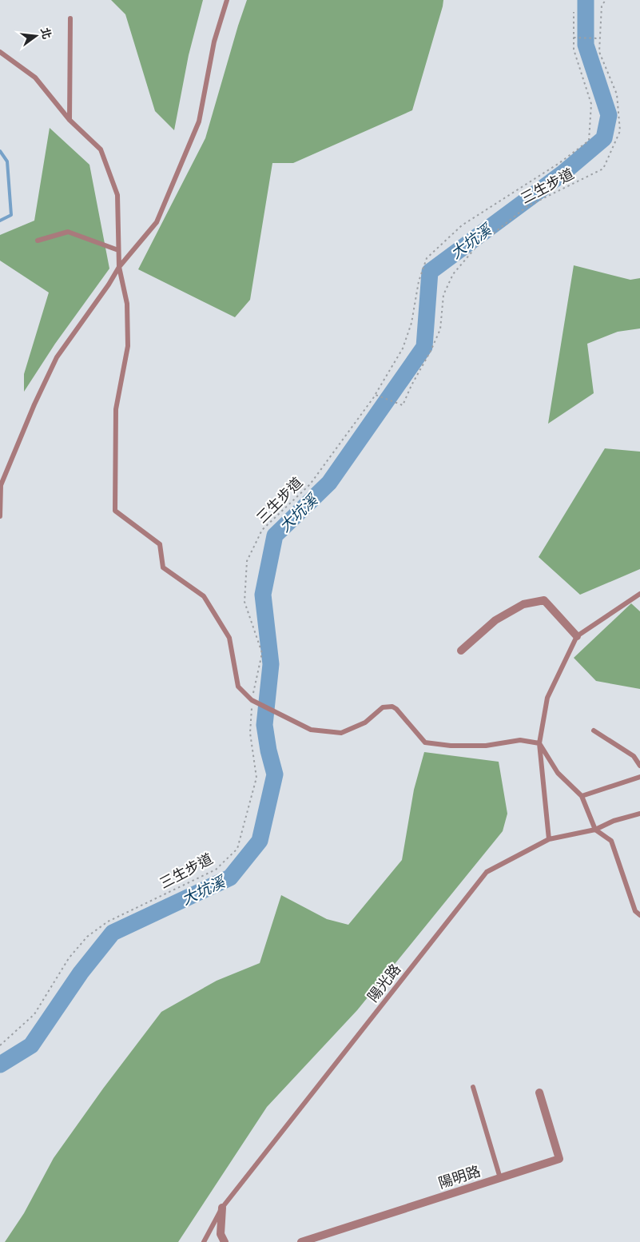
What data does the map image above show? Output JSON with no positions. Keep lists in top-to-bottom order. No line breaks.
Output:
{"streets":{"street":["陽明路"],"lane":["陽光路"],"path":["三生步道"]},"water":["大坑溪"],"north":"right"}
